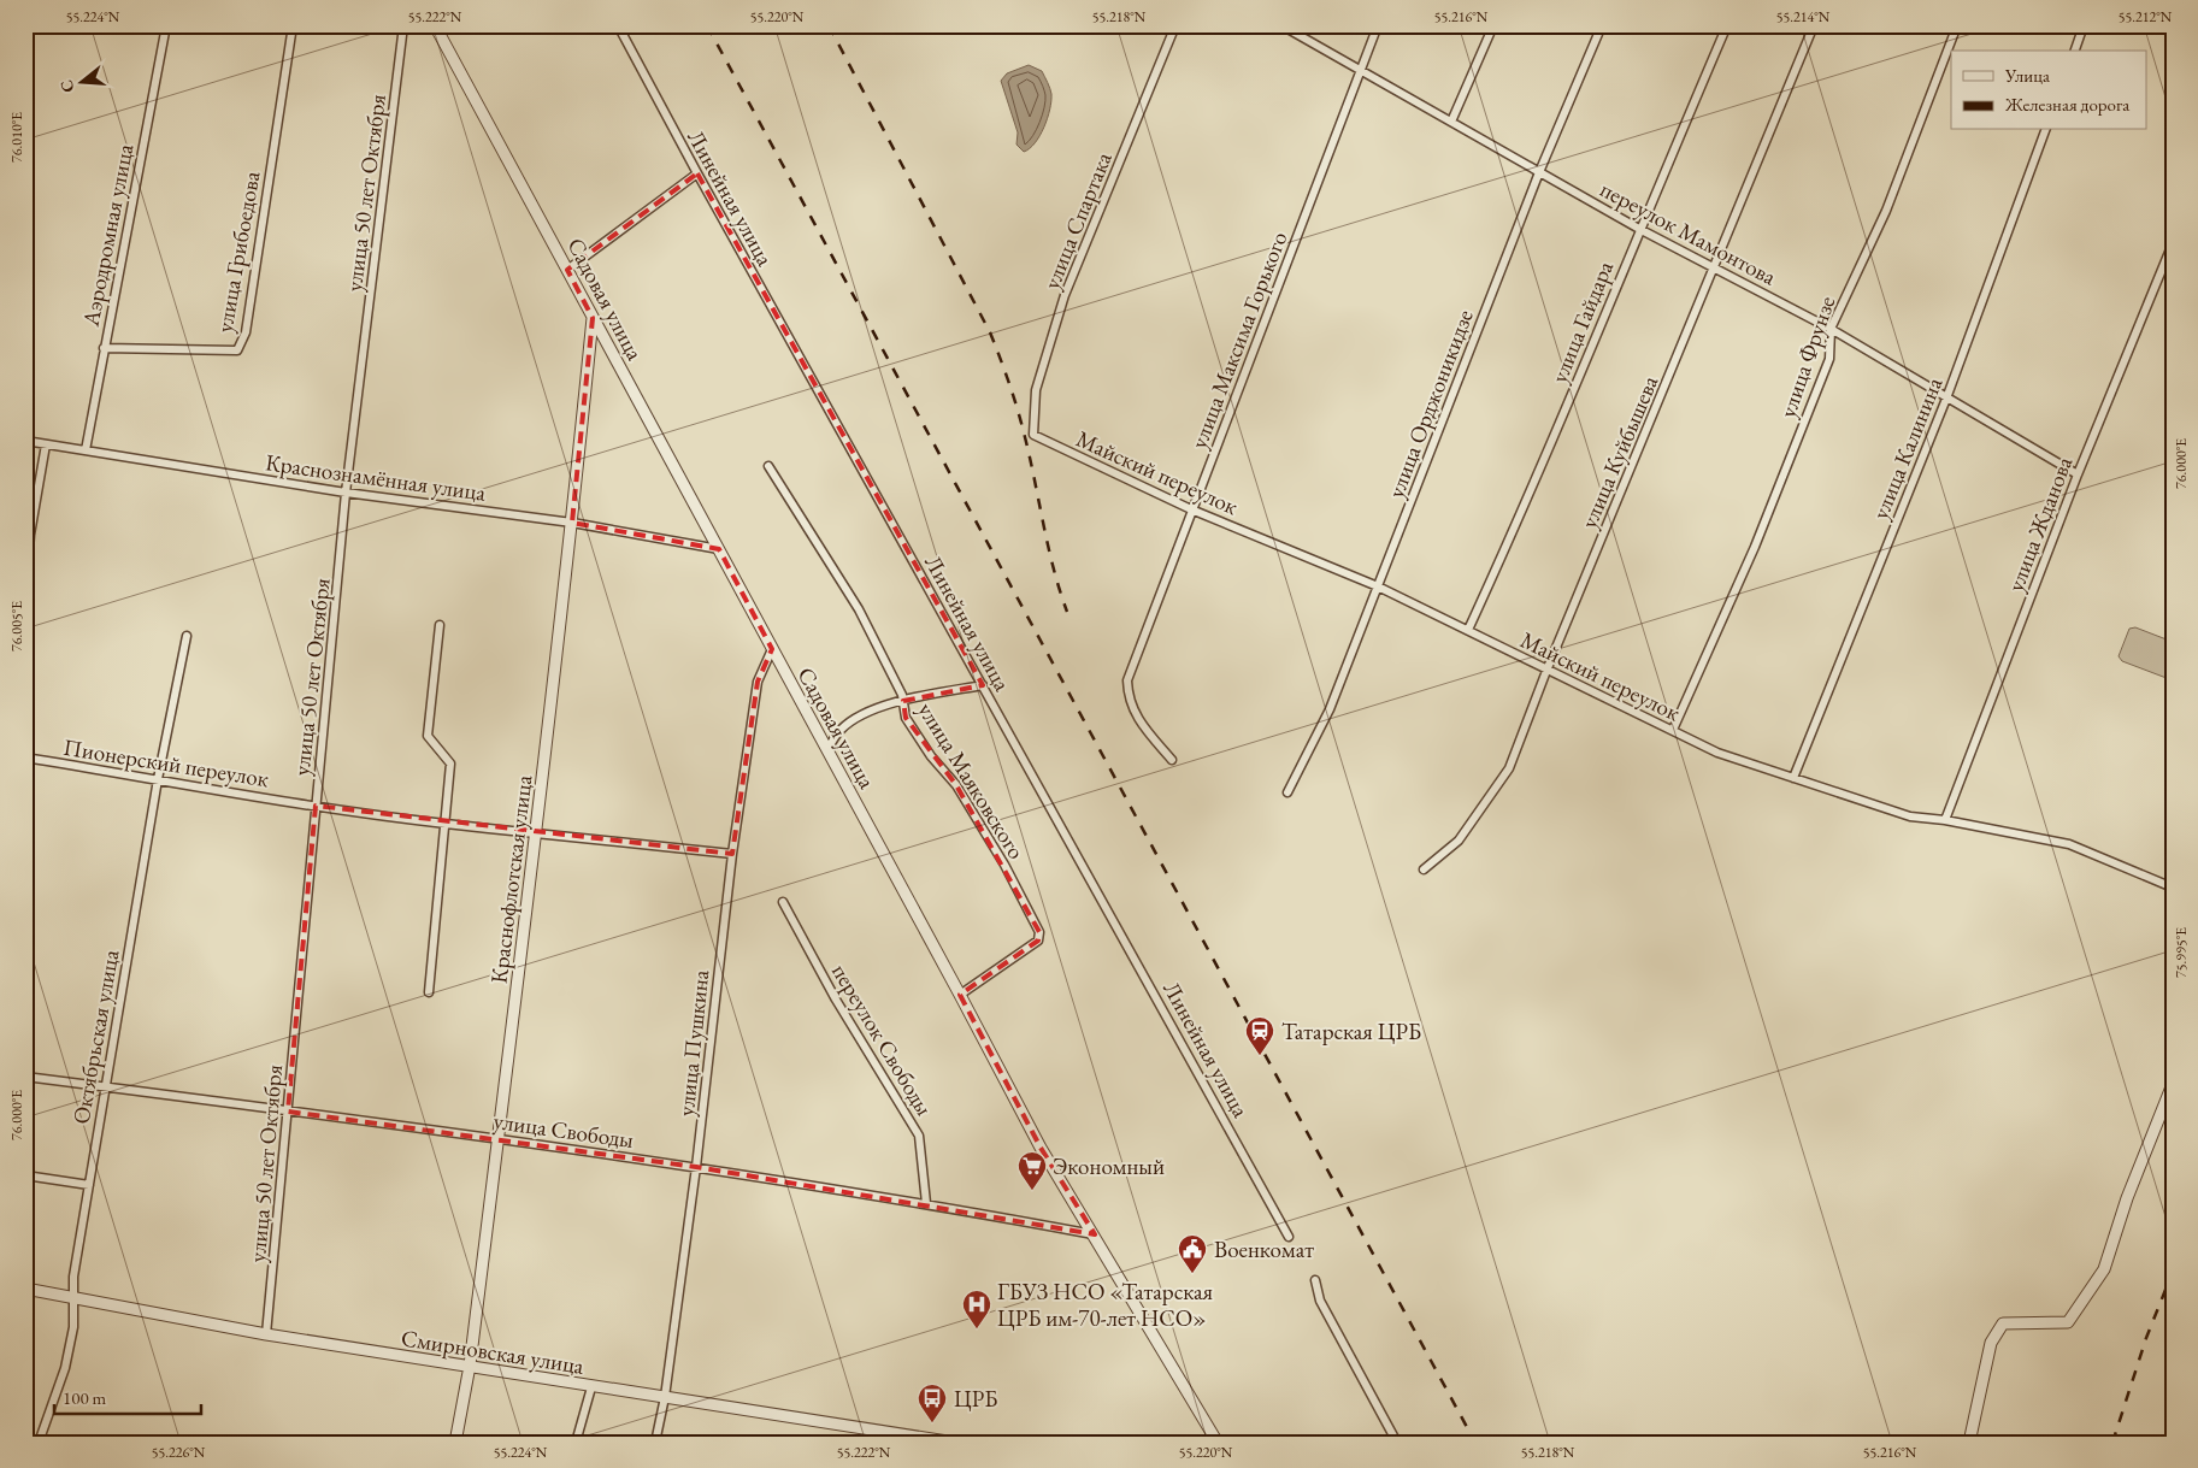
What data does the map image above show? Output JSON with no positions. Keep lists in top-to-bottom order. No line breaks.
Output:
{"streets":{"street":["улица 50 лет Октября","Линейная улица","улица Спартака","переулок Мамонтова","Аэродромная улица","улица Грибоедова","Садовая улица","улица Гайдара","улица Максима Горького","улица Фрунзе","улица Орджоникидзе","улица Калинина","улица Куйбышева","Майский переулок","Краснознамённая улица","улица Жданова","Пионерский переулок","улица Маяковского","Краснофлотская улица","Октябрьская улица","переулок Свободы","улица Пушкина","улица Свободы","Смирновская улица"]},"crossings":[["улица 50 лет Октября","Краснознамённая улица"],["улица 50 лет Октября","Пионерский переулок"],["улица 50 лет Октября","улица Свободы"],["улица 50 лет Октября","Смирновская улица"],["улица Спартака","Майский переулок"],["переулок Мамонтова","улица Гайдара"],["переулок Мамонтова","улица Максима Горького"],["переулок Мамонтова","улица Фрунзе"],["переулок Мамонтова","улица Орджоникидзе"],["переулок Мамонтова","улица Калинина"],["переулок Мамонтова","улица Куйбышева"],["переулок Мамонтова","улица Жданова"],["Аэродромная улица","улица Грибоедова"],["Аэродромная улица","Краснознамённая улица"],["Садовая улица","Краснознамённая улица"],["Садовая улица","улица Маяковского"],["Садовая улица","Краснофлотская улица"],["Садовая улица","улица Пушкина"],["Садовая улица","улица Свободы"],["улица Гайдара","Майский переулок"],["улица Максима Горького","Майский переулок"],["улица Фрунзе","Майский переулок"],["улица Орджоникидзе","Майский переулок"],["улица Калинина","Майский переулок"],["улица Куйбышева","Майский переулок"],["Майский переулок","улица Жданова"],["Краснознамённая улица","Краснофлотская улица"],["Пионерский переулок","Краснофлотская улица"],["Пионерский переулок","Октябрьская улица"],["Пионерский переулок","улица Пушкина"],["Краснофлотская улица","улица Свободы"],["Краснофлотская улица","Смирновская улица"],["Октябрьская улица","улица Свободы"],["Октябрьская улица","Смирновская улица"],["переулок Свободы","улица Свободы"],["улица Пушкина","улица Свободы"],["улица Пушкина","Смирновская улица"]],"places":{"station":["Татарская ЦРБ"],"supermarket":["Экономный"],"public building":["Военкомат"],"hospital":["ГБУЗ НСО «Татарская ЦРБ им-70-лет НСО»"],"bus stop":["ЦРБ"]},"legend":["Улица","Железная дорога"],"scale_bar":"100 m","north":"left","coordinates":["55.224°N","55.222°N","55.220°N","55.218°N","55.216°N","55.214°N","55.212°N","76.010°E","76.000°E","76.005°E","75.995°E","55.226°N"]}
